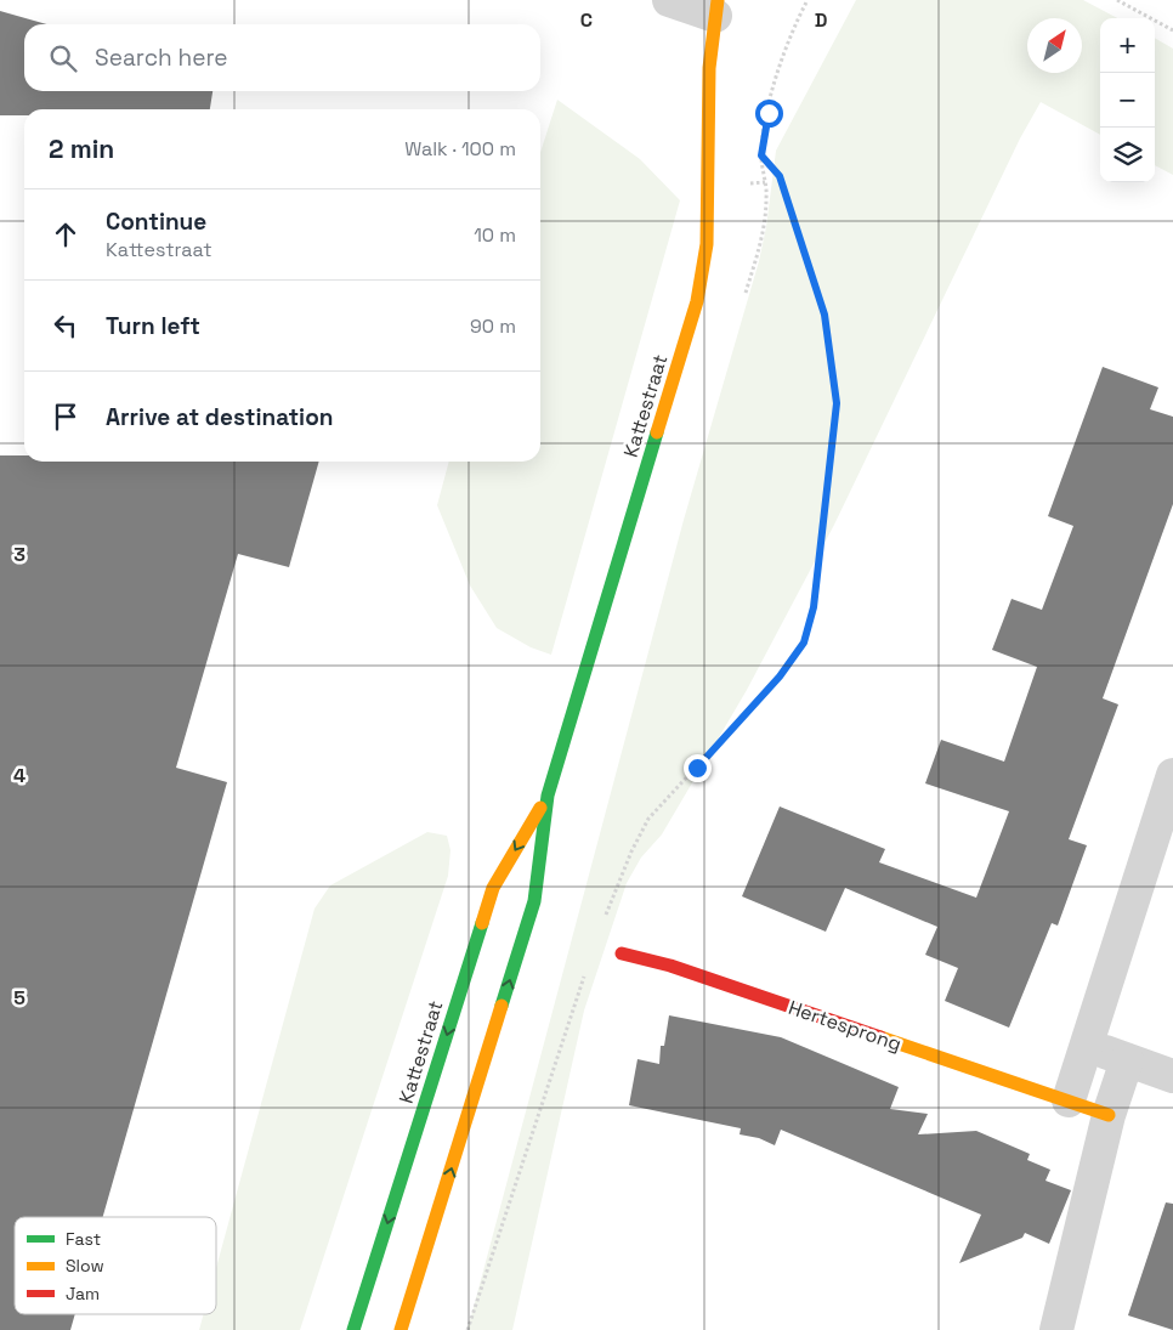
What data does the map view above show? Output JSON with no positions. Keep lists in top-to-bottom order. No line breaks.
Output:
{"streets":{"street":["Kattestraat","Hertesprong"]},"legend":["Fast","Slow","Jam"],"north":"top right","page":{"map_buttons":["+","−"],"search":"Search here","heading":["2 min","Walk · 100 m"],"list":[["Continue","Kattestraat","10 m"],["Turn left","90 m"],"Arrive at destination"]},"grid":{"columns":["C","D"],"rows":["3","4","5"]}}
